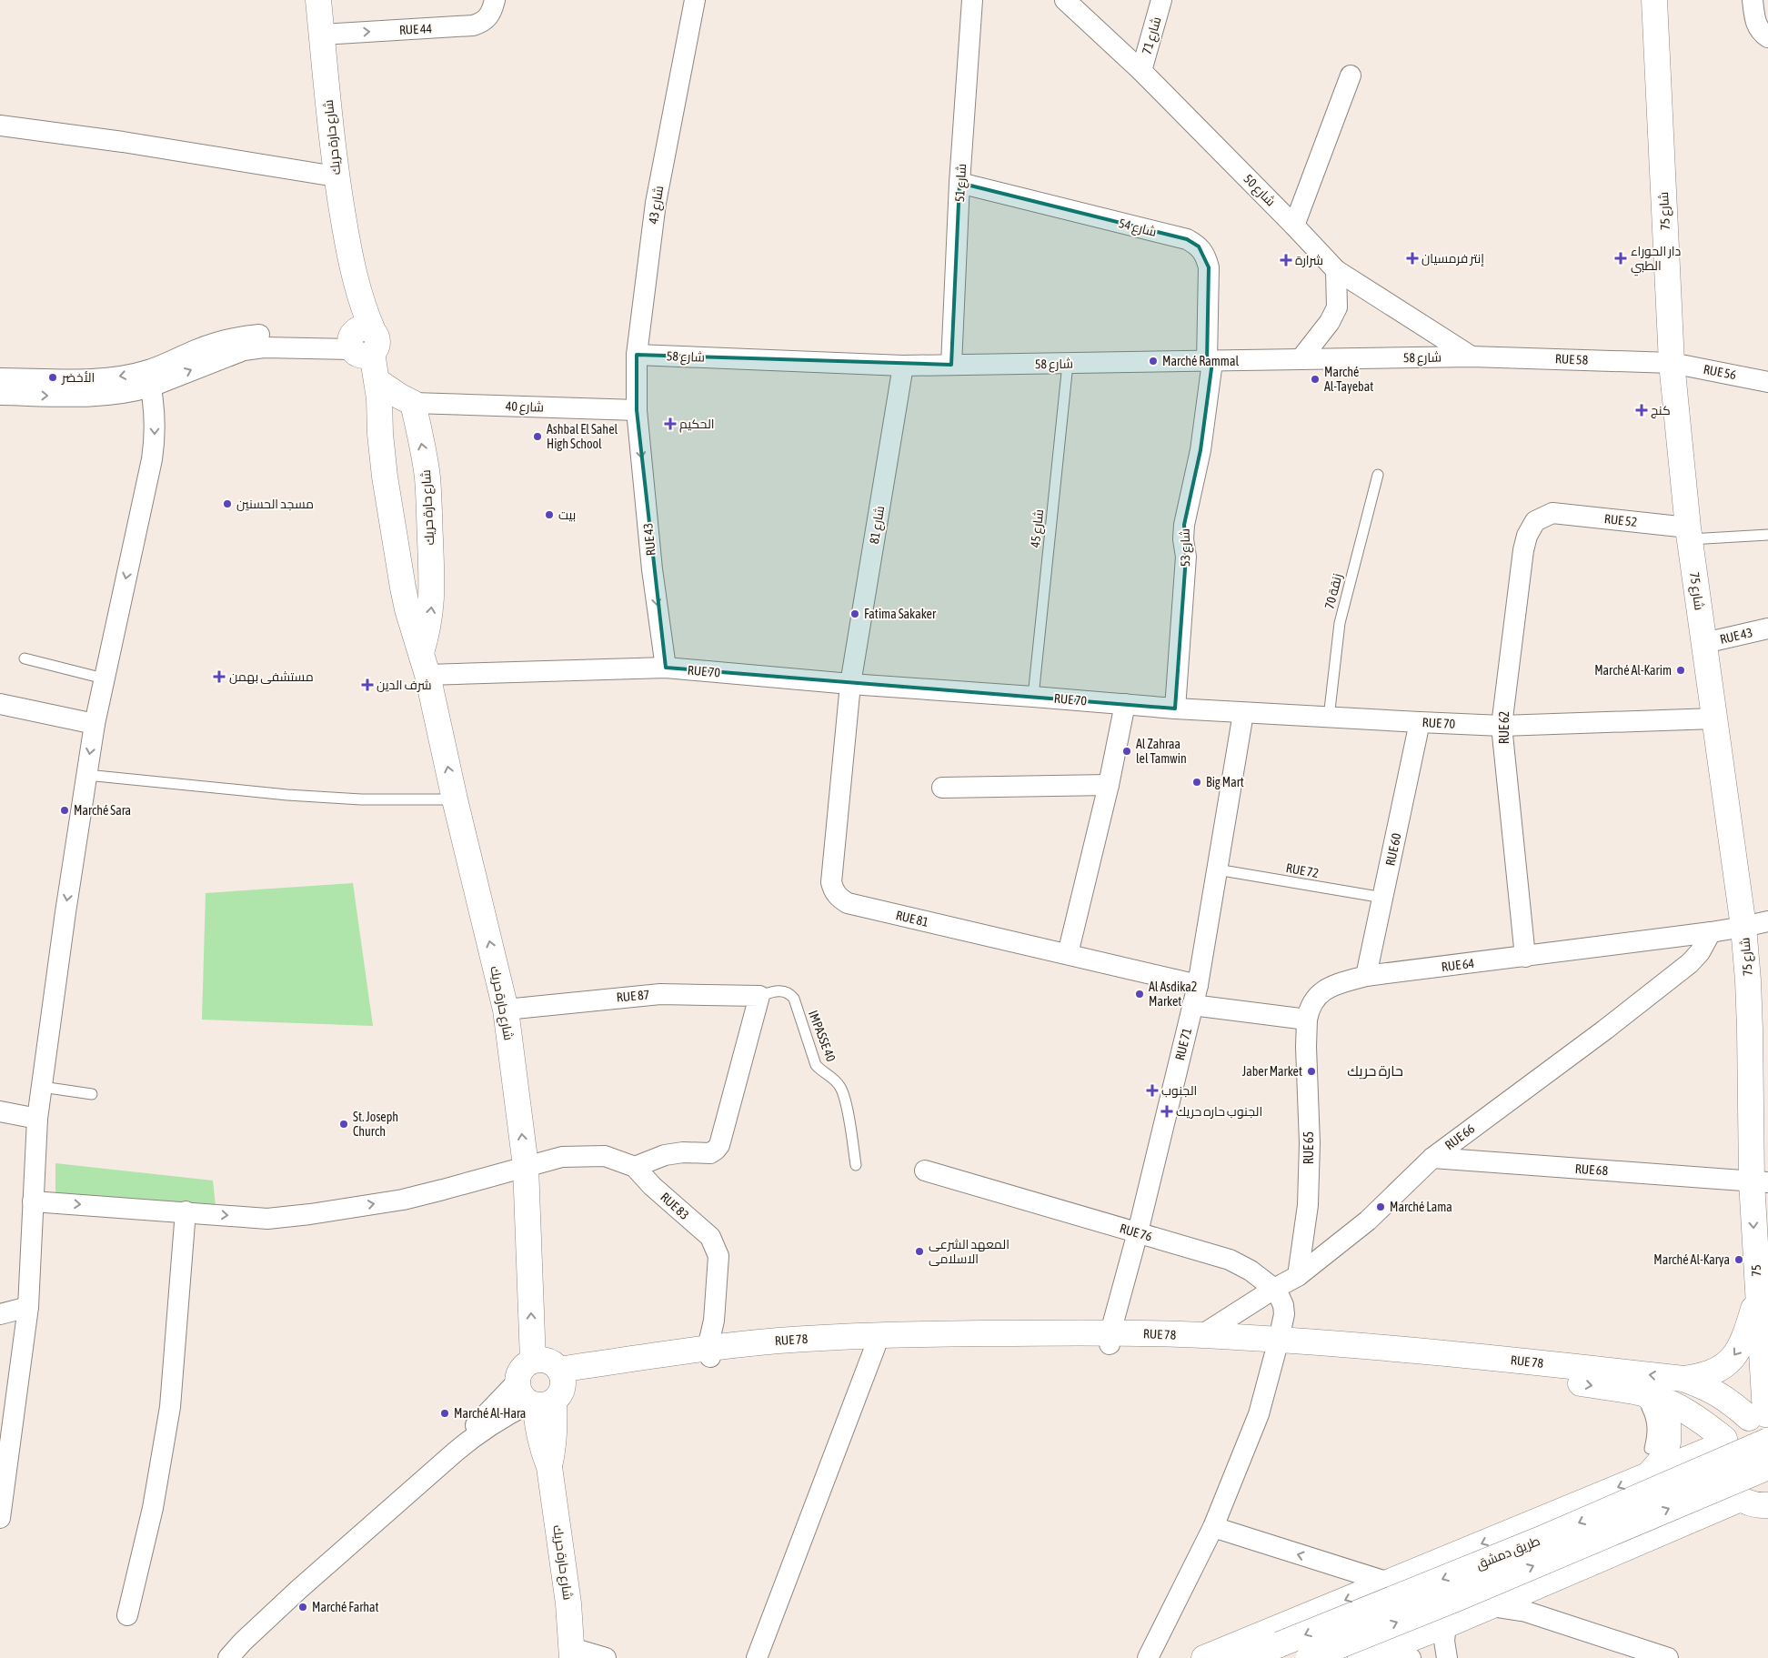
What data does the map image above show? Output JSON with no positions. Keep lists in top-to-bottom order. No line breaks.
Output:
{"streets":{"main road":["شارع حارة حريك","شارع 75","75","RUE 78","طريق دمشق"],"street":["RUE 44","شارع 71","شارع 51","شارع 50","شارع 43","شارع 54","شارع 58","RUE 58","RUE 56","شارع 40","RUE 52","شارع 81","RUE 43","شارع 53","RUE 70","RUE 62","RUE 60","RUE 81","RUE 64","RUE 87","RUE 71","RUE 66","RUE 65","RUE 68","RUE 83","RUE 76"],"lane":["شارع 45","زنقة 70","RUE 72","IMPASSE 40"]},"crossings":[["RUE 44","شارع حارة حريك"],["شارع 71","شارع 50"],["شارع حارة حريك","شارع 40"],["شارع حارة حريك","RUE 70"],["شارع حارة حريك","RUE 87"],["شارع حارة حريك","RUE 83"],["شارع 51","شارع 54"],["شارع 51","شارع 58"],["شارع 50","شارع 58"],["شارع 50","RUE 58"],["شارع 43","شارع 58"],["شارع 43","شارع 40"],["شارع 43","RUE 43"],["شارع 75","RUE 58"],["شارع 75","RUE 56"],["شارع 75","RUE 52"],["شارع 75","RUE 43"],["شارع 75","RUE 70"],["شارع 75","RUE 64"],["شارع 75","RUE 68"],["شارع 75","75"],["شارع 54","شارع 58"],["شارع 54","شارع 53"],["شارع 58","RUE 58"],["شارع 58","شارع 81"],["شارع 58","شارع 45"],["شارع 58","شارع 53"],["RUE 58","RUE 56"],["شارع 40","RUE 43"],["RUE 52","RUE 62"],["شارع 81","RUE 70"],["شارع 81","RUE 81"],["شارع 45","RUE 70"],["RUE 43","RUE 70"],["شارع 53","RUE 70"],["زنقة 70","RUE 70"],["RUE 70","RUE 62"],["RUE 70","RUE 60"],["RUE 70","RUE 81"],["RUE 70","RUE 71"],["RUE 62","RUE 64"],["RUE 60","RUE 72"],["RUE 60","RUE 64"],["RUE 72","RUE 71"],["RUE 81","RUE 71"],["RUE 64","RUE 66"],["RUE 64","RUE 65"],["RUE 87","IMPASSE 40"],["RUE 71","RUE 76"],["RUE 71","RUE 78"],["RUE 66","RUE 65"],["RUE 66","RUE 68"],["RUE 66","RUE 76"],["RUE 66","RUE 78"],["RUE 68","75"],["RUE 83","RUE 78"],["RUE 76","RUE 78"],["75","RUE 78"]],"one_way":["RUE 44","شارع حارة حريك","RUE 43","RUE 83","75"],"districts":["حارة حريك"],"places":{"health":["إنتر فرمسيان","دار الحوراء الطبي","شرارة","كنج","الحكيم","مستشفى بهمن","شرف الدين","الجنوب","الجنوب حاره حريك"],"other":["Marché Rammal","الأخضر","Marché Al-Tayebat","Ashbal El Sahel High School","مسجد الحسنين","بيت","Fatima Sakaker","Marché Al-Karim","Al Zahraa lel Tamwin","Big Mart","Marché Sara","Al Asdika2 Market","Jaber Market","St. Joseph Church","Marché Lama","المعهد الشرعى الاسلامى","Marché Al-Karya","Marché Al-Hara","Marché Farhat"]}}
